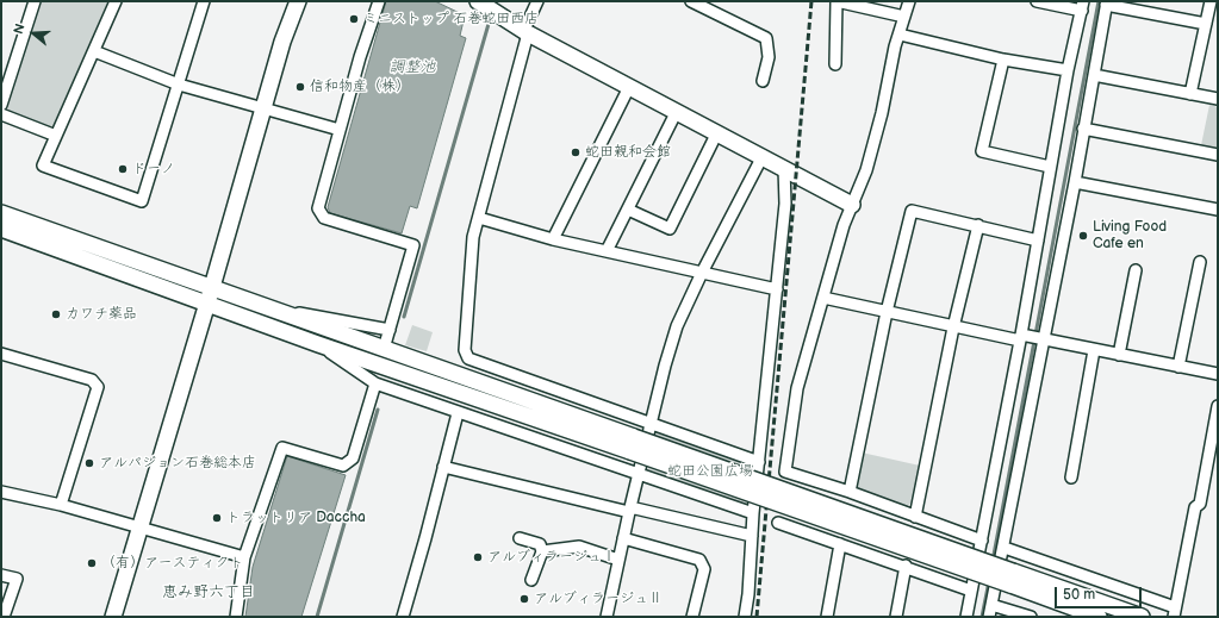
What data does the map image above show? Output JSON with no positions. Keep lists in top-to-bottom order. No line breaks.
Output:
{"districts":["恵み野六丁目"],"water":["調整池"],"parks":["蛇田公園広場"],"places":["ミニストップ 石巻蛇田西店","信和物産（株）","蛇田親和会館","ドーノ","Living Food Cafe en","カワチ薬品","アルパジョン石巻総本店","トラットリア Daccha","アルブィラージュⅠ","（有）アースティクト","アルブィラージュⅡ"],"scale_bar":"50 m","north":"left"}
